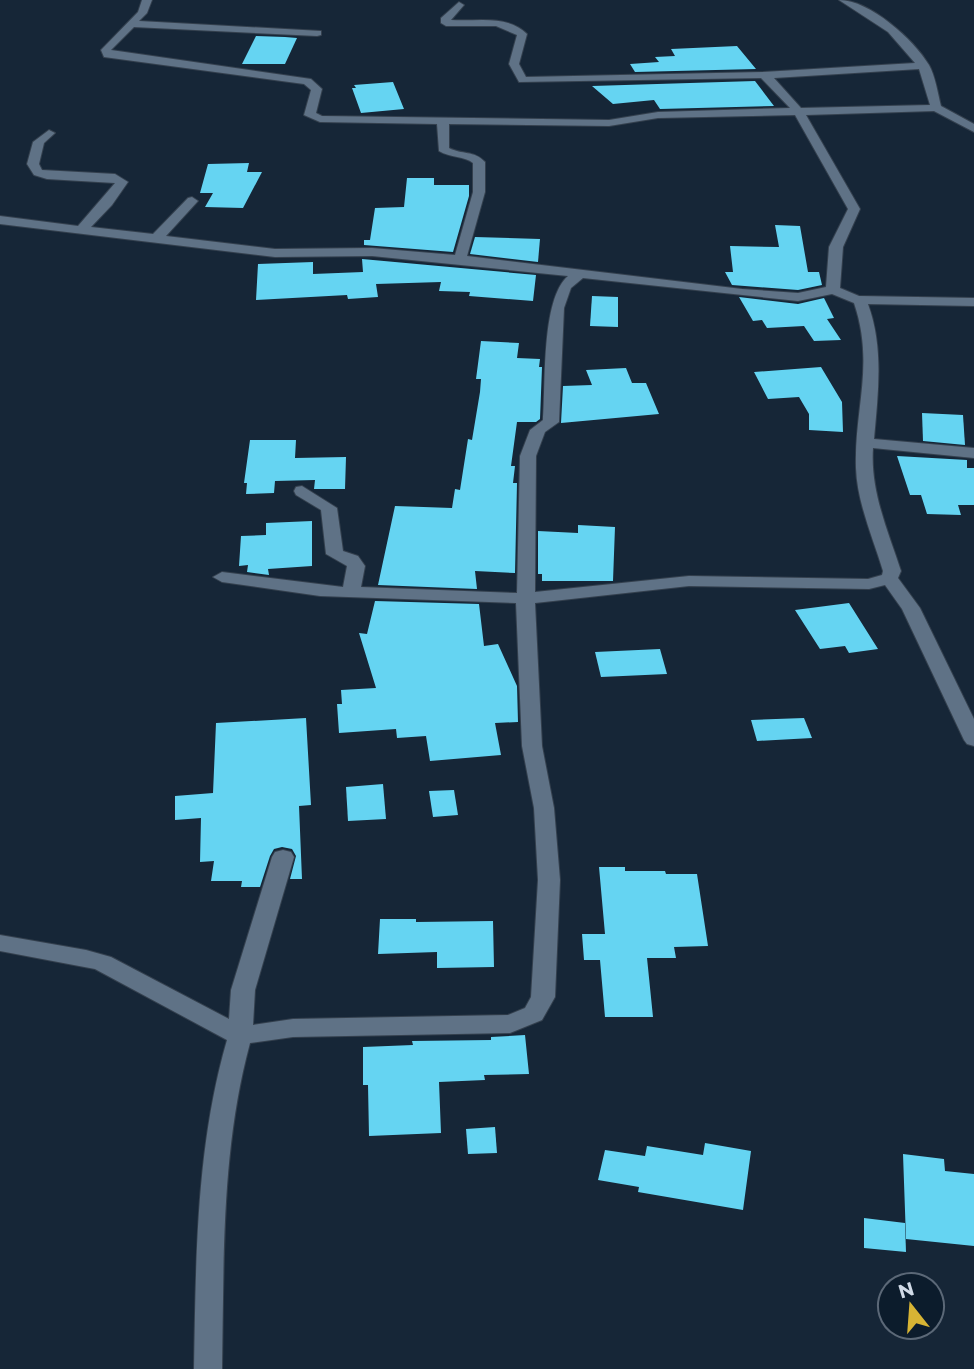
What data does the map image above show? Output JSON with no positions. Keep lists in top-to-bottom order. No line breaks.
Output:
{"north":"top"}
